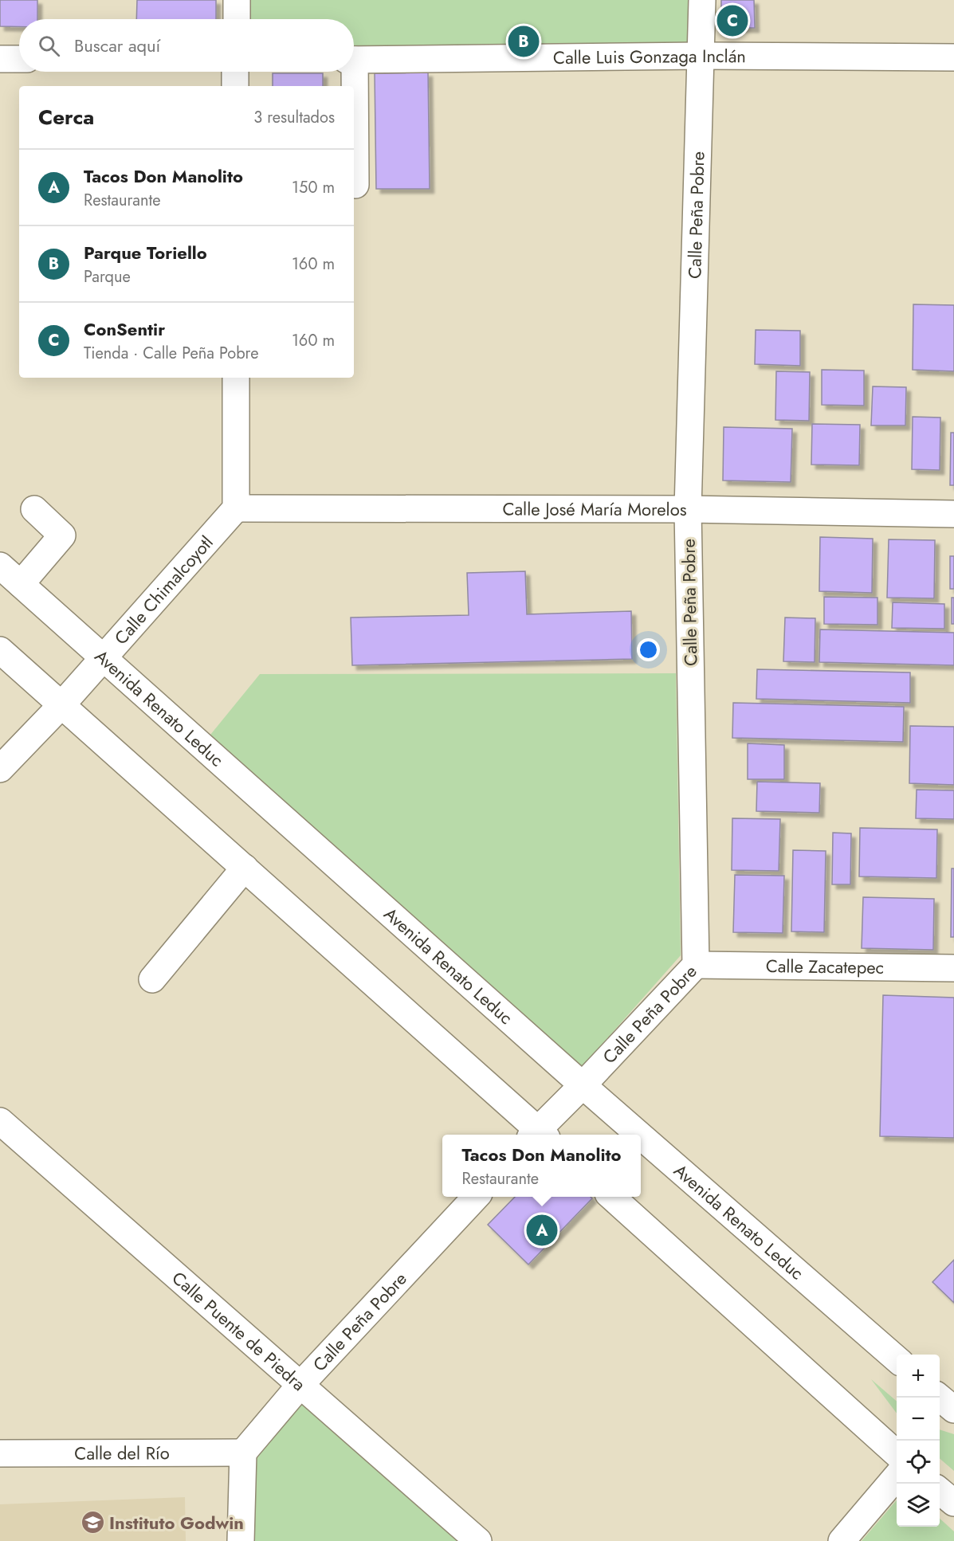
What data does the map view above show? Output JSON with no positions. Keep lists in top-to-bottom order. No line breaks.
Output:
{"streets":{"street":["Calle Luis Gonzaga Inclán","Calle Peña Pobre","Calle José María Morelos","Calle Chimalcoyotl","Avenida Renato Leduc","Calle Zacatepec","Calle Puente de Piedra","Calle del Río"]},"crossings":[["Calle Luis Gonzaga Inclán","Calle Peña Pobre"],["Calle Peña Pobre","Calle José María Morelos"],["Calle Peña Pobre","Avenida Renato Leduc"],["Calle Peña Pobre","Calle Zacatepec"],["Calle Peña Pobre","Calle Puente de Piedra"],["Calle Peña Pobre","Calle del Río"],["Calle José María Morelos","Calle Chimalcoyotl"],["Calle Chimalcoyotl","Avenida Renato Leduc"]],"places":{"school or university":["Instituto Godwin"]},"page":{"pins":["C","B","A"],"search":"Buscar aquí","heading":["Cerca","3 resultados"],"list":[{"mark":"A","name":"Tacos Don Manolito","note":"Restaurante","value":"150 m"},{"mark":"B","name":"Parque Toriello","note":"Parque","value":"160 m"},{"mark":"C","name":"ConSentir","note":"Tienda · Calle Peña Pobre","value":"160 m"}],"popup":["Tacos Don Manolito","Restaurante"],"map_buttons":["+","−"]}}
